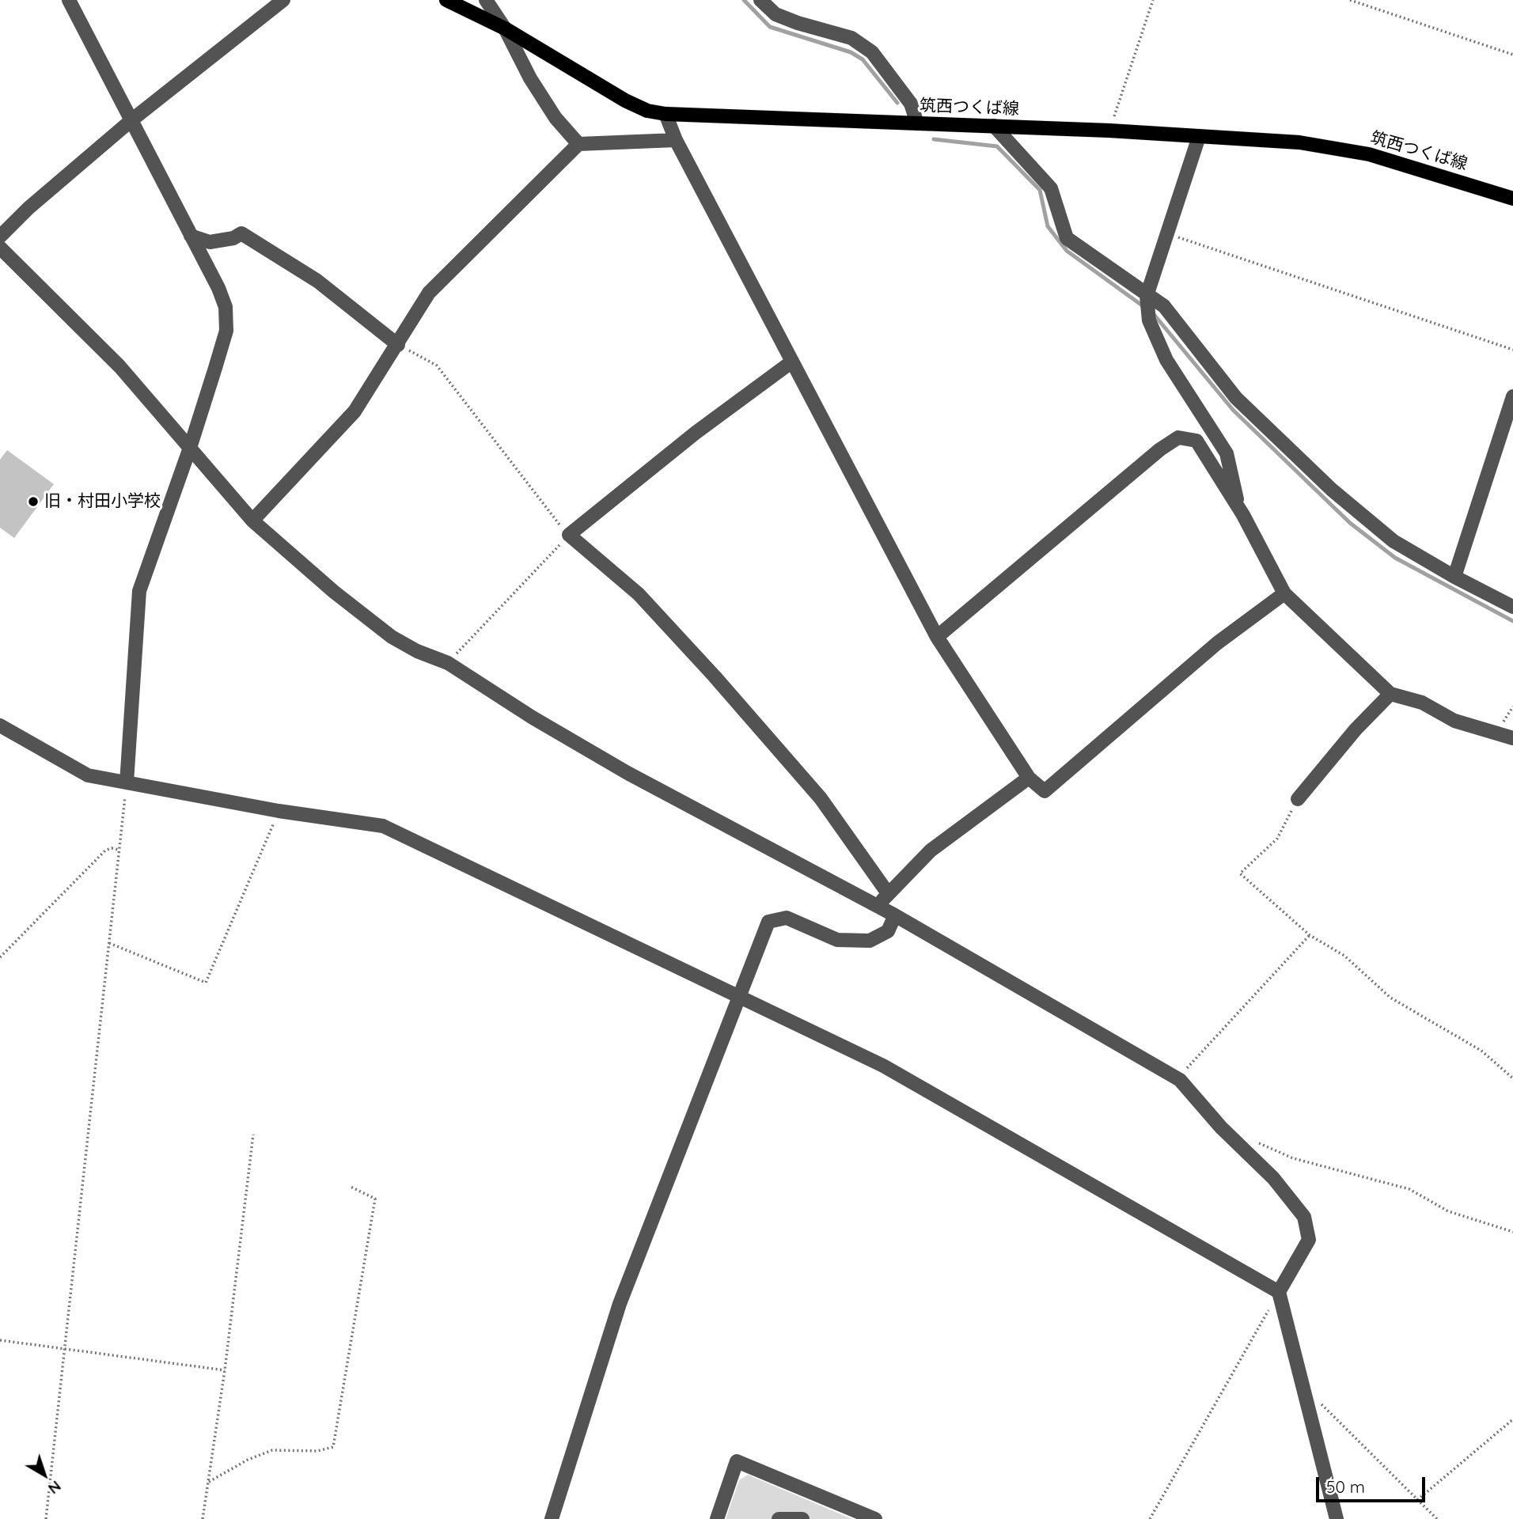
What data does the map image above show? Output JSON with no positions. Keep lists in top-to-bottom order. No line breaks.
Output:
{"streets":{"main road":["筑西つくば線"]},"places":["旧・村田小学校"],"scale_bar":"50 m","north":"bottom right"}
